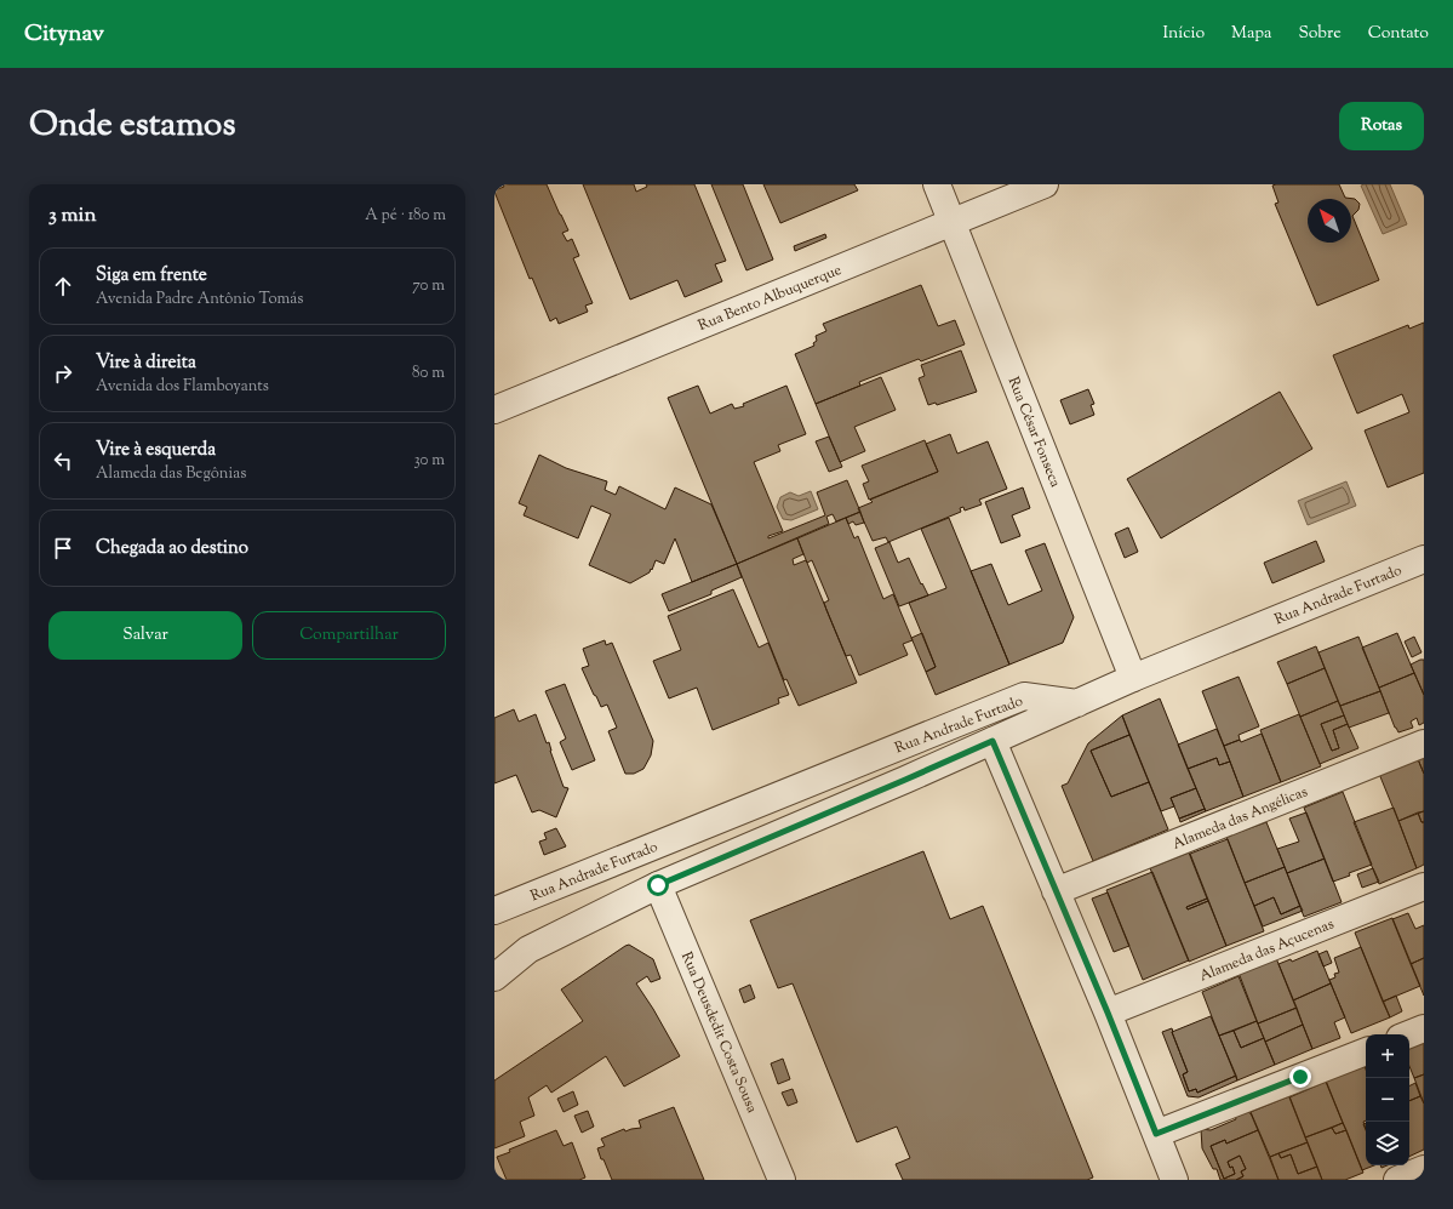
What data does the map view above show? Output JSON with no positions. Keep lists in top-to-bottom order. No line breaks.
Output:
{"streets":{"street":["Rua Bento Albuquerque","Rua César Fonseca","Rua Andrade Furtado","Alameda das Angélicas","Alameda das Açucenas","Rua Deusdedit Costa Sousa"]},"crossings":[["Rua Bento Albuquerque","Rua César Fonseca"],["Rua César Fonseca","Rua Andrade Furtado"]],"north":"top left","page":{"header":"Citynav","nav":["Início","Mapa","Sobre","Contato"],"title":"Onde estamos","buttons":["Rotas",["Salvar","Compartilhar"]],"heading":["3 min","A pé · 180 m"],"list":[["Siga em frente","Avenida Padre Antônio Tomás","70 m"],["Vire à direita","Avenida dos Flamboyants","80 m"],["Vire à esquerda","Alameda das Begônias","30 m"],"Chegada ao destino"],"map_buttons":["+","−"]}}
